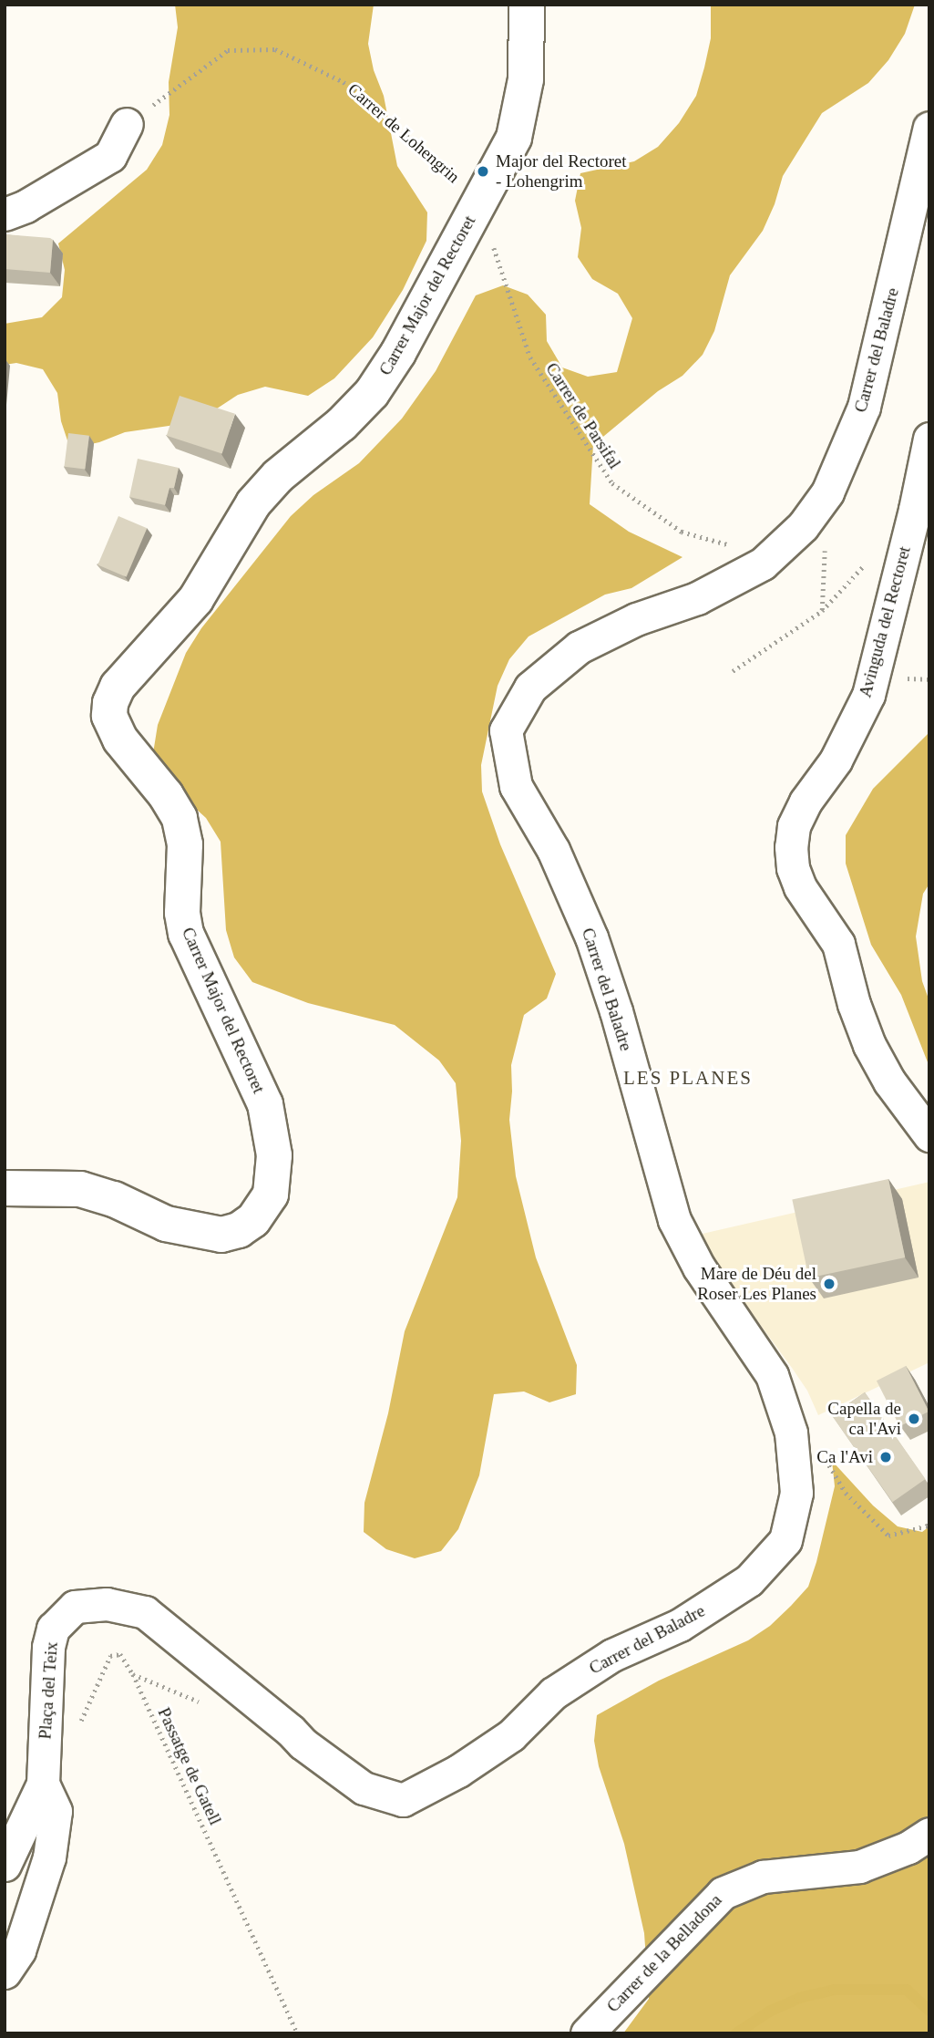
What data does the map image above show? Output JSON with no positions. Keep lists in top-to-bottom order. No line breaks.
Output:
{"streets":{"street":["Carrer Major del Rectoret","Carrer del Baladre","Avinguda del Rectoret","Plaça del Teix","Carrer de la Belladona"],"path":["Carrer de Lohengrin","Carrer de Parsifal","Passatge de Gatell"]},"crossings":[["Carrer de Lohengrin","Carrer Major del Rectoret"],["Carrer de Lohengrin","Carrer de Parsifal"],["Carrer Major del Rectoret","Carrer de Parsifal"],["Carrer del Baladre","Plaça del Teix"]],"districts":["LES PLANES"],"places":["Major del Rectoret - Lohengrim","Mare de Déu del Roser Les Planes","Capella de ca l'Avi","Ca l'Avi"]}
